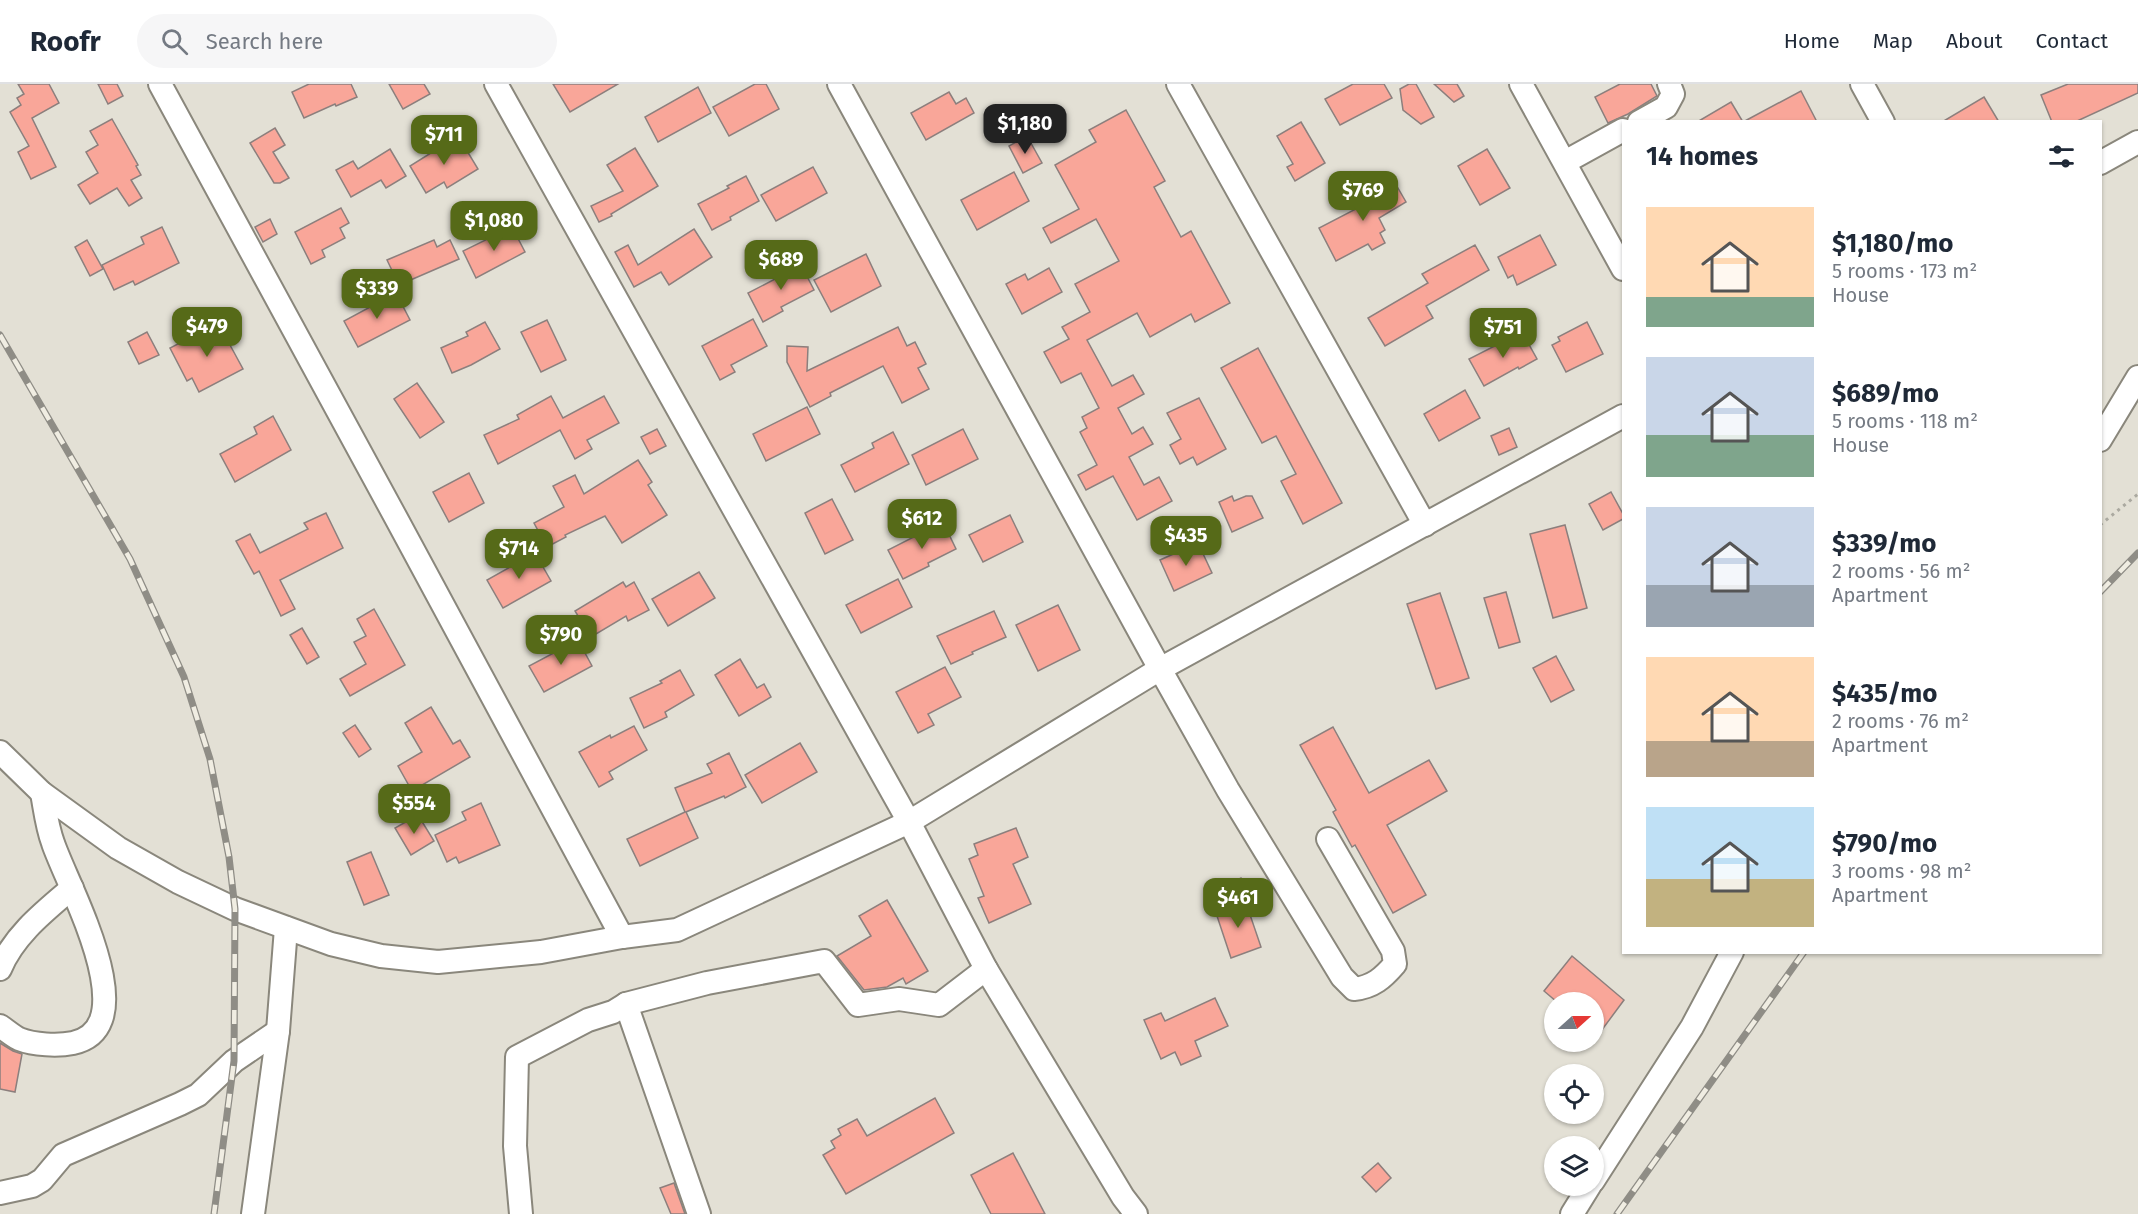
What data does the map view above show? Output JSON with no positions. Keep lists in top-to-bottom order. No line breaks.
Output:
{"north":"right","page":{"header":"Roofr","search":"Search here","nav":["Home","Map","About","Contact"],"price":["$1,180","$711","$769","$1,080","$689","$339","$479","$751","$612","$435","$714","$790","$554","$461"],"heading":"14 homes","list":[{"name":"$1,180/mo","note":"5 rooms · 173 m² · House"},{"name":"$689/mo","note":"5 rooms · 118 m² · House"},{"name":"$339/mo","note":"2 rooms · 56 m² · Apartment"},{"name":"$435/mo","note":"2 rooms · 76 m² · Apartment"},{"name":"$790/mo","note":"3 rooms · 98 m² · Apartment"}]}}
